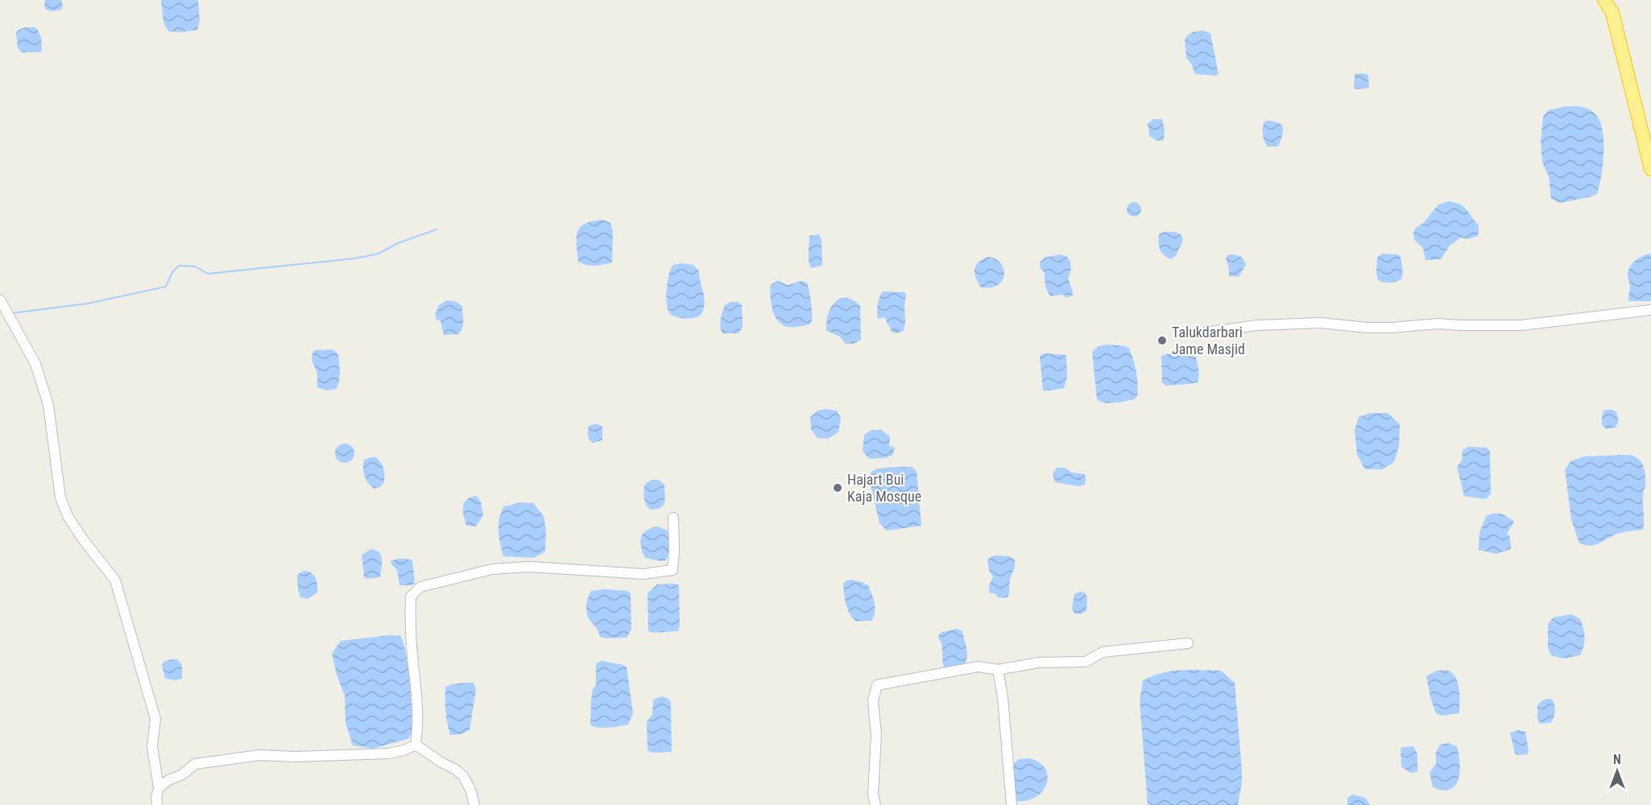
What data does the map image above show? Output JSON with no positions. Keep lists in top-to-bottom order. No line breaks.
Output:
{"places":["Talukdarbari Jame Masjid","Hajart Bui Kaja Mosque"],"north":"top"}
